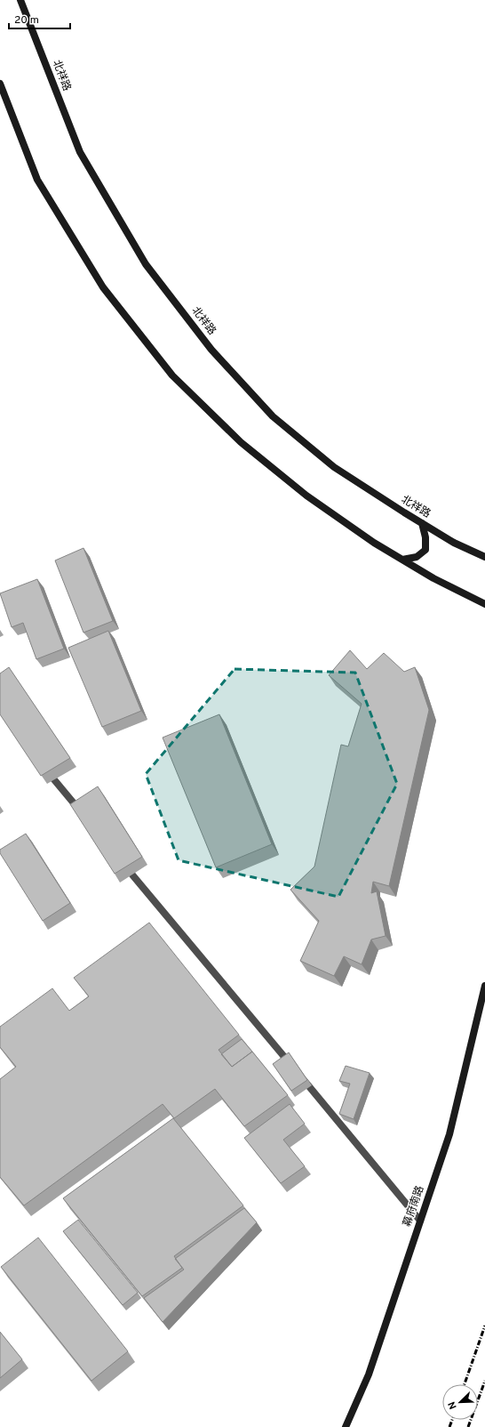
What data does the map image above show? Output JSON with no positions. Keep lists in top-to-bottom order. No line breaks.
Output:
{"streets":{"street":["北祥路","幕府南路"]},"scale_bar":"20 m","north":"bottom left"}
